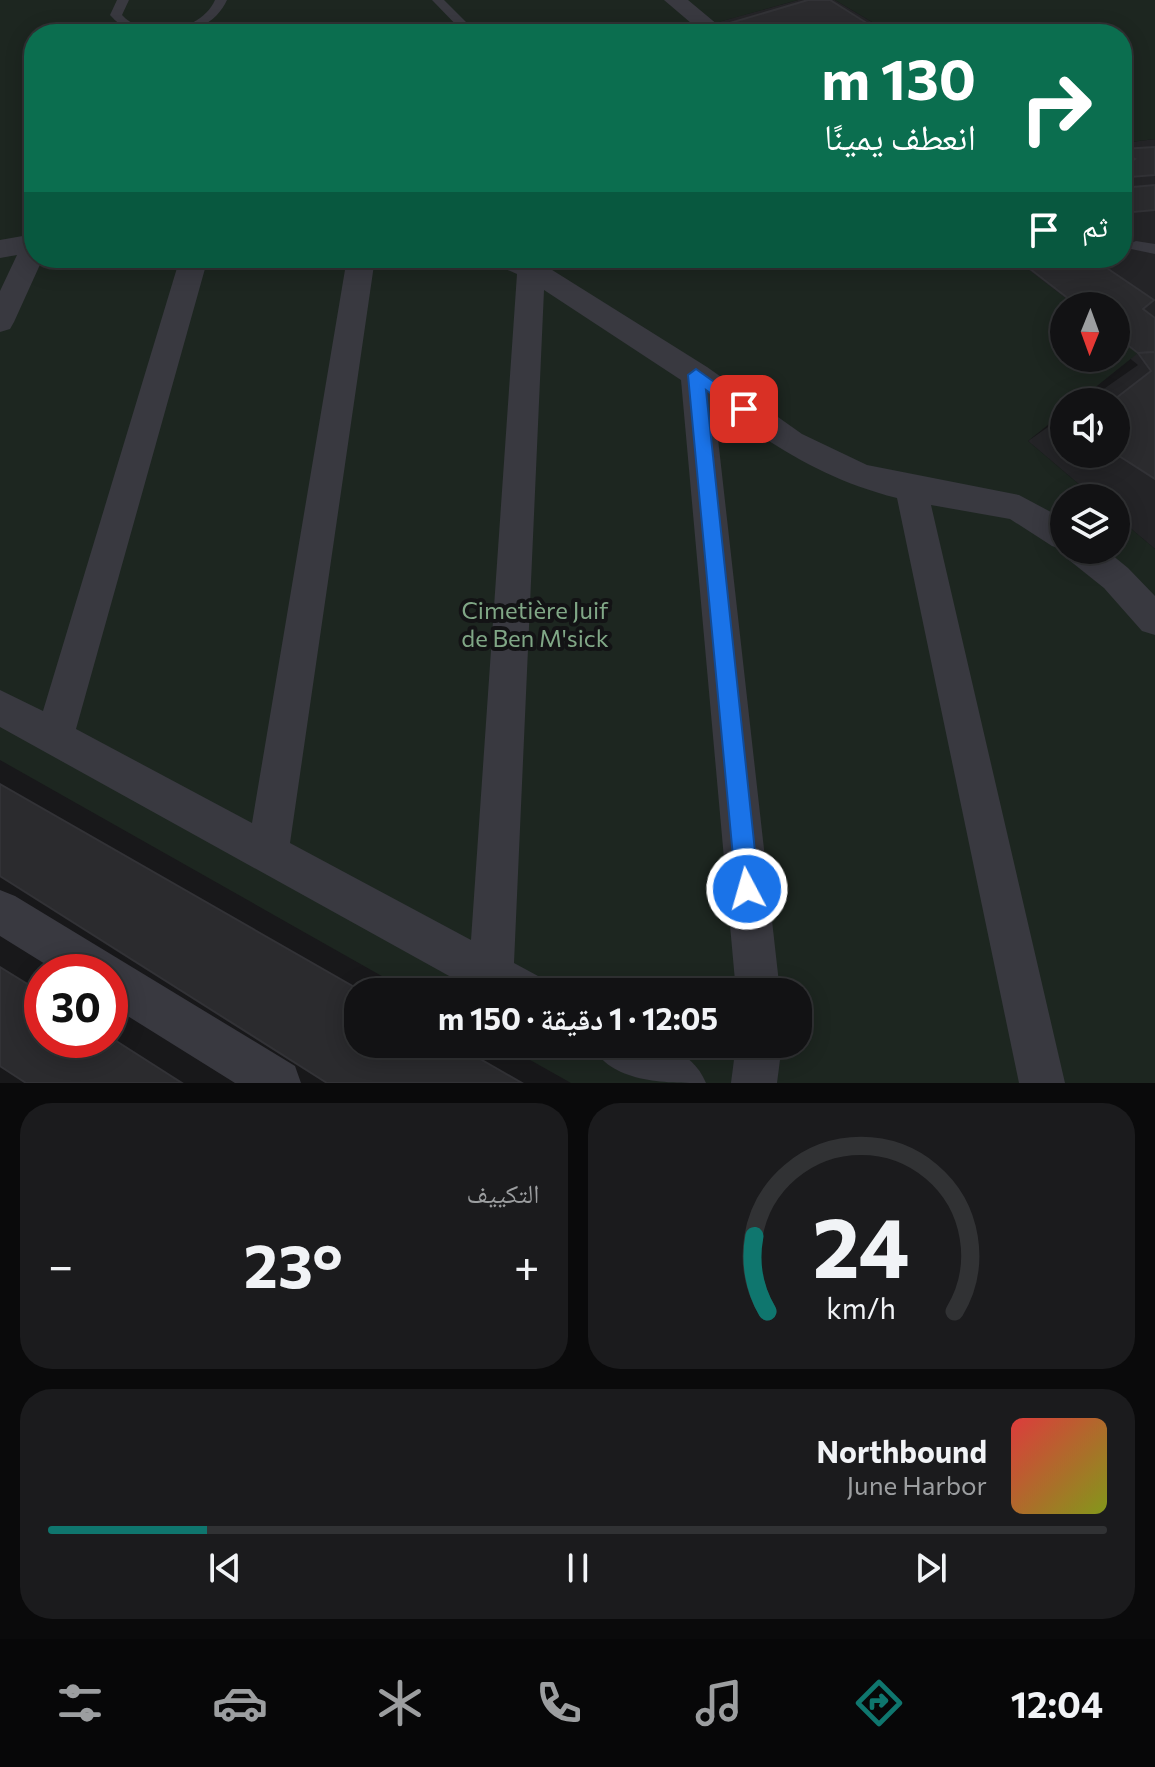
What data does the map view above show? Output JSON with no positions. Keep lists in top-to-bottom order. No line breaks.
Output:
{"parks":["Cimetière Juif de Ben M'sick"],"north":"bottom","page":{"turn":["130 m","انعطف يمينًا"],"then":"ثم","limit":"30","trip":"12:05 · 1 دقيقة · 150 m","tile":"التكييف","heat":["−","23°","+"],"song":["Northbound","June Harbor"],"tabs":"12:04","gauge":["24","km/h"]}}
